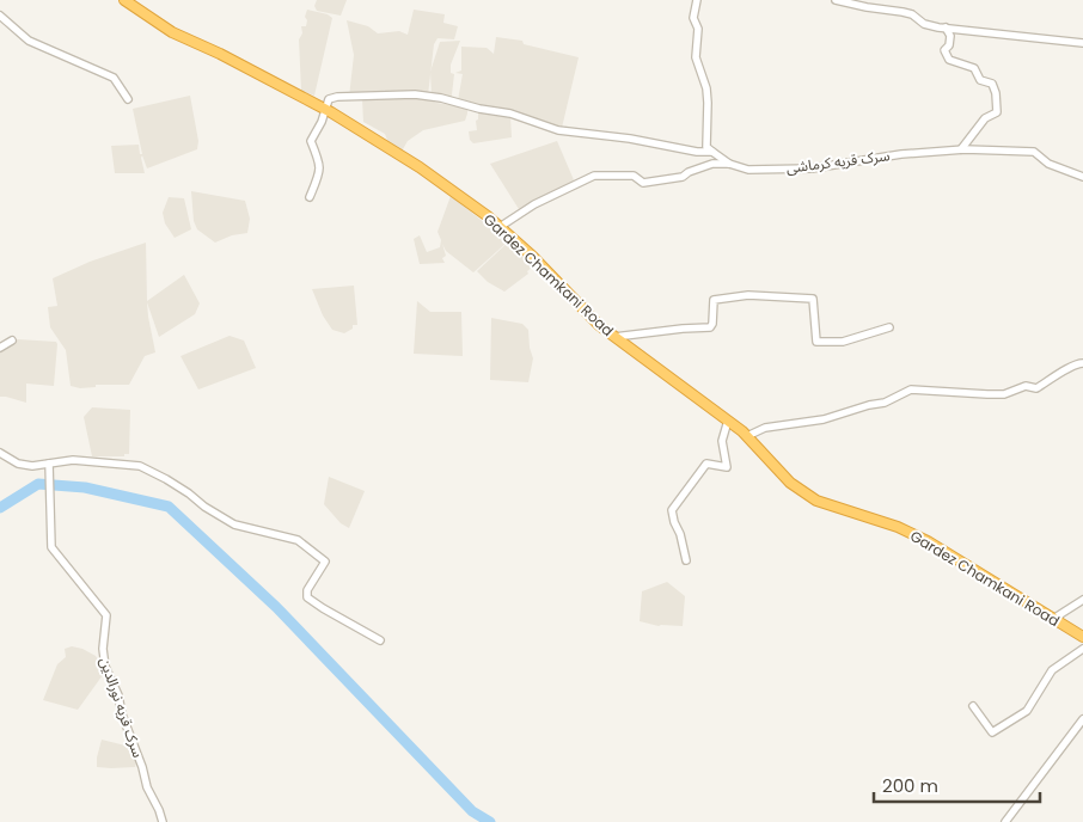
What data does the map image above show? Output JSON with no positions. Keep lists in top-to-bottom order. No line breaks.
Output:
{"streets":{"highway":["Gardez Chamkani Road"],"street":["سرک قریه کرماشی","سرک قریه نورالدین"]},"crossings":[["سرک قریه کرماشی","Gardez Chamkani Road"]],"scale_bar":"200 m"}
